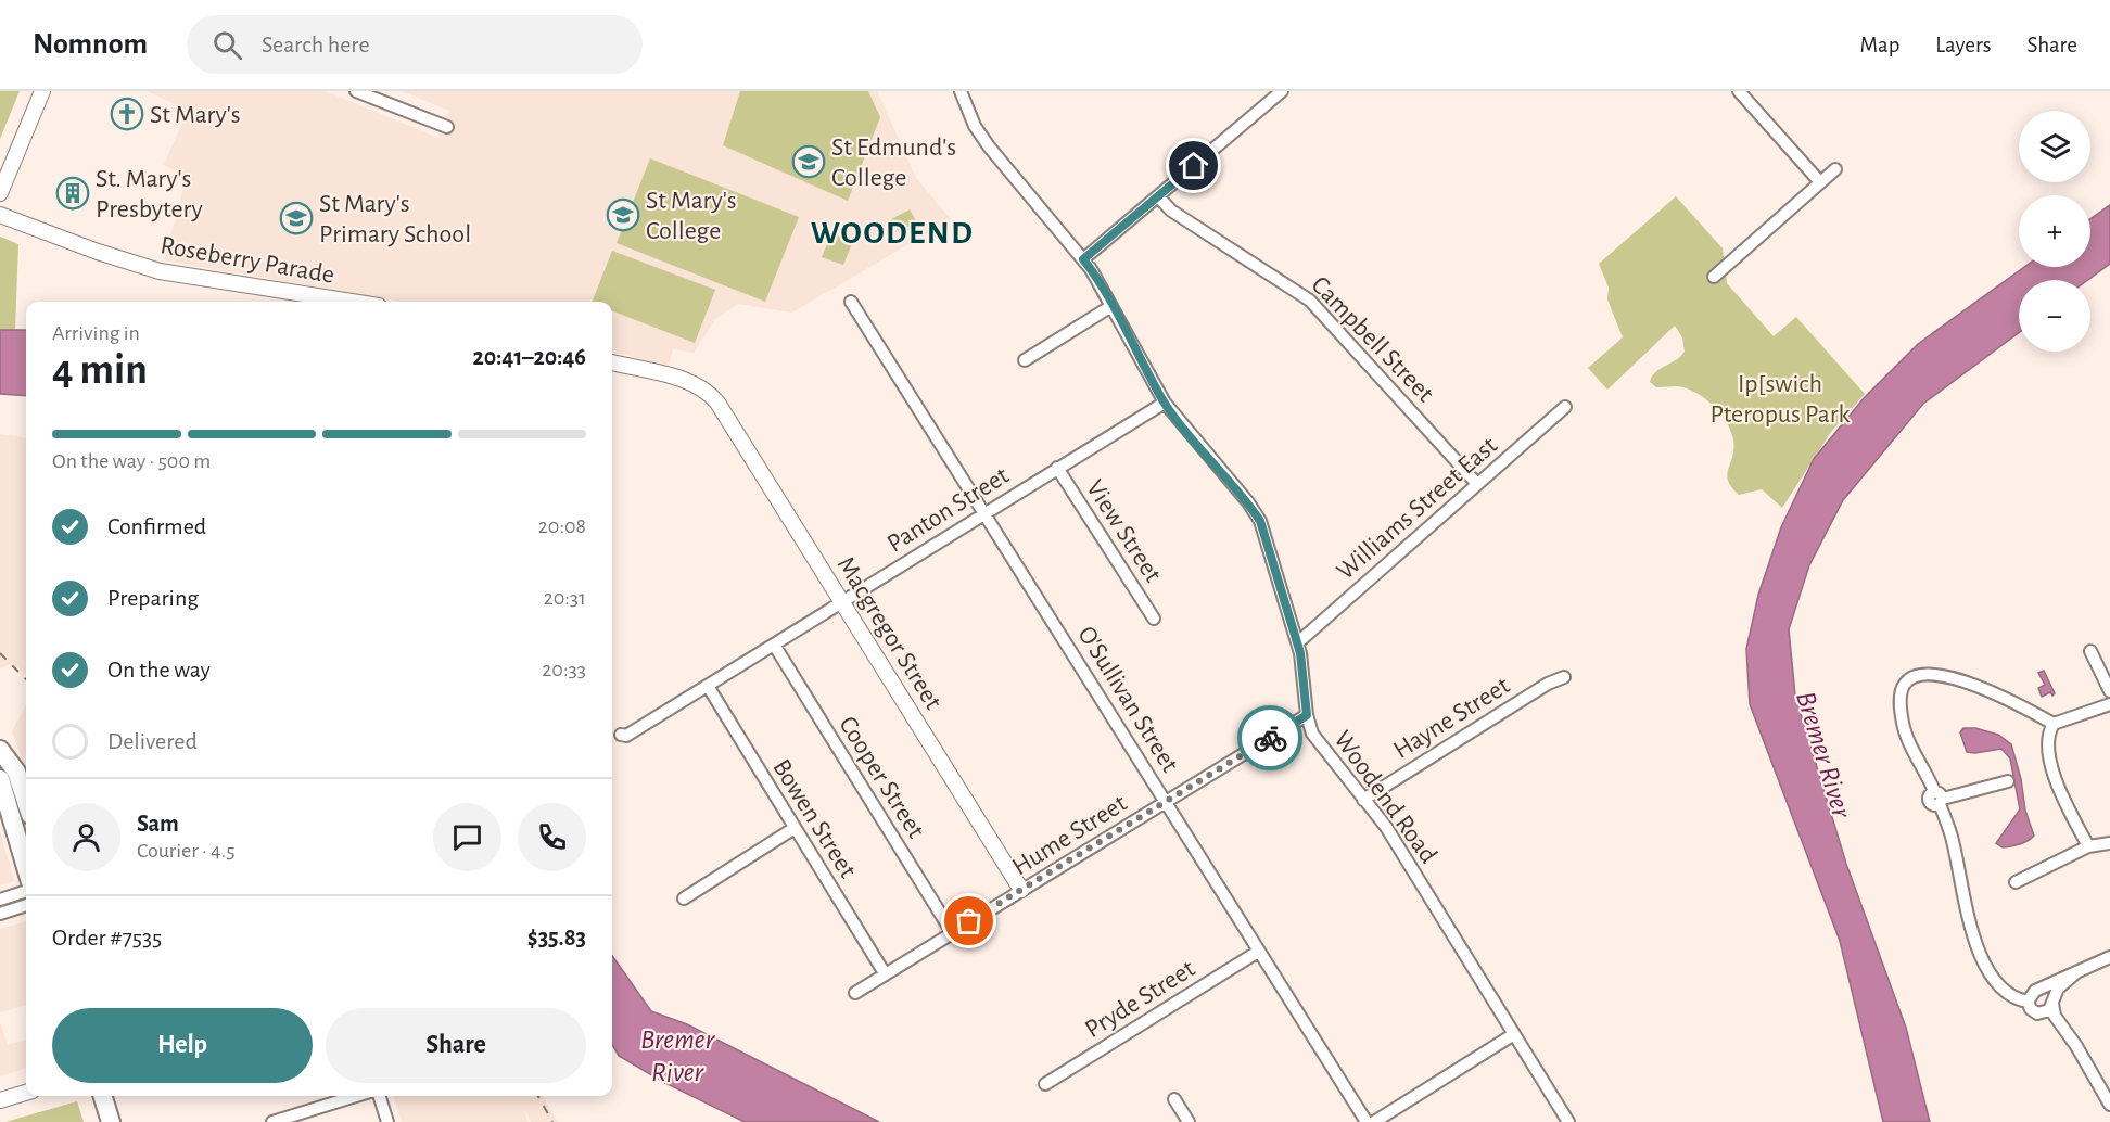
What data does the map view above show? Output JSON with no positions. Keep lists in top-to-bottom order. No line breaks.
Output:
{"streets":{"street":["Roseberry Parade","Campbell Street","Williams Street East","Panton Street","View Street","Macgregor Street","O'Sullivan Street","Hayne Street","Cooper Street","Woodend Road","Bowen Street","Hume Street","Pryde Street"]},"crossings":[["Campbell Street","Williams Street East"],["Williams Street East","Woodend Road"],["Panton Street","View Street"],["Panton Street","Macgregor Street"],["Panton Street","O'Sullivan Street"],["Panton Street","Cooper Street"],["Panton Street","Woodend Road"],["Panton Street","Bowen Street"],["Macgregor Street","Hume Street"],["O'Sullivan Street","Hume Street"],["O'Sullivan Street","Pryde Street"],["Hayne Street","Woodend Road"],["Cooper Street","Hume Street"],["Woodend Road","Hume Street"],["Bowen Street","Hume Street"]],"districts":["WOODEND"],"water":["Bremer River"],"parks":["Ip[swich Pteropus Park"],"places":{"church":["St Mary's"],"school or university":["St Edmund's College","St Mary's College","St Mary's Primary School"],"building":["St. Mary's Presbytery"]},"page":{"header":"Nomnom","search":"Search here","nav":["Map","Layers","Share"],"map_buttons":["+","−"],"heading":["4 min","Arriving in","20:41–20:46"],"panel":["Sam","Courier · 4.5","Order #7535","$35.83"],"bar":"On the way · 500 m","list":[["Confirmed","20:08"],["Preparing","20:31"],["On the way","20:33"],"Delivered"],"buttons":["Help","Share"]}}
